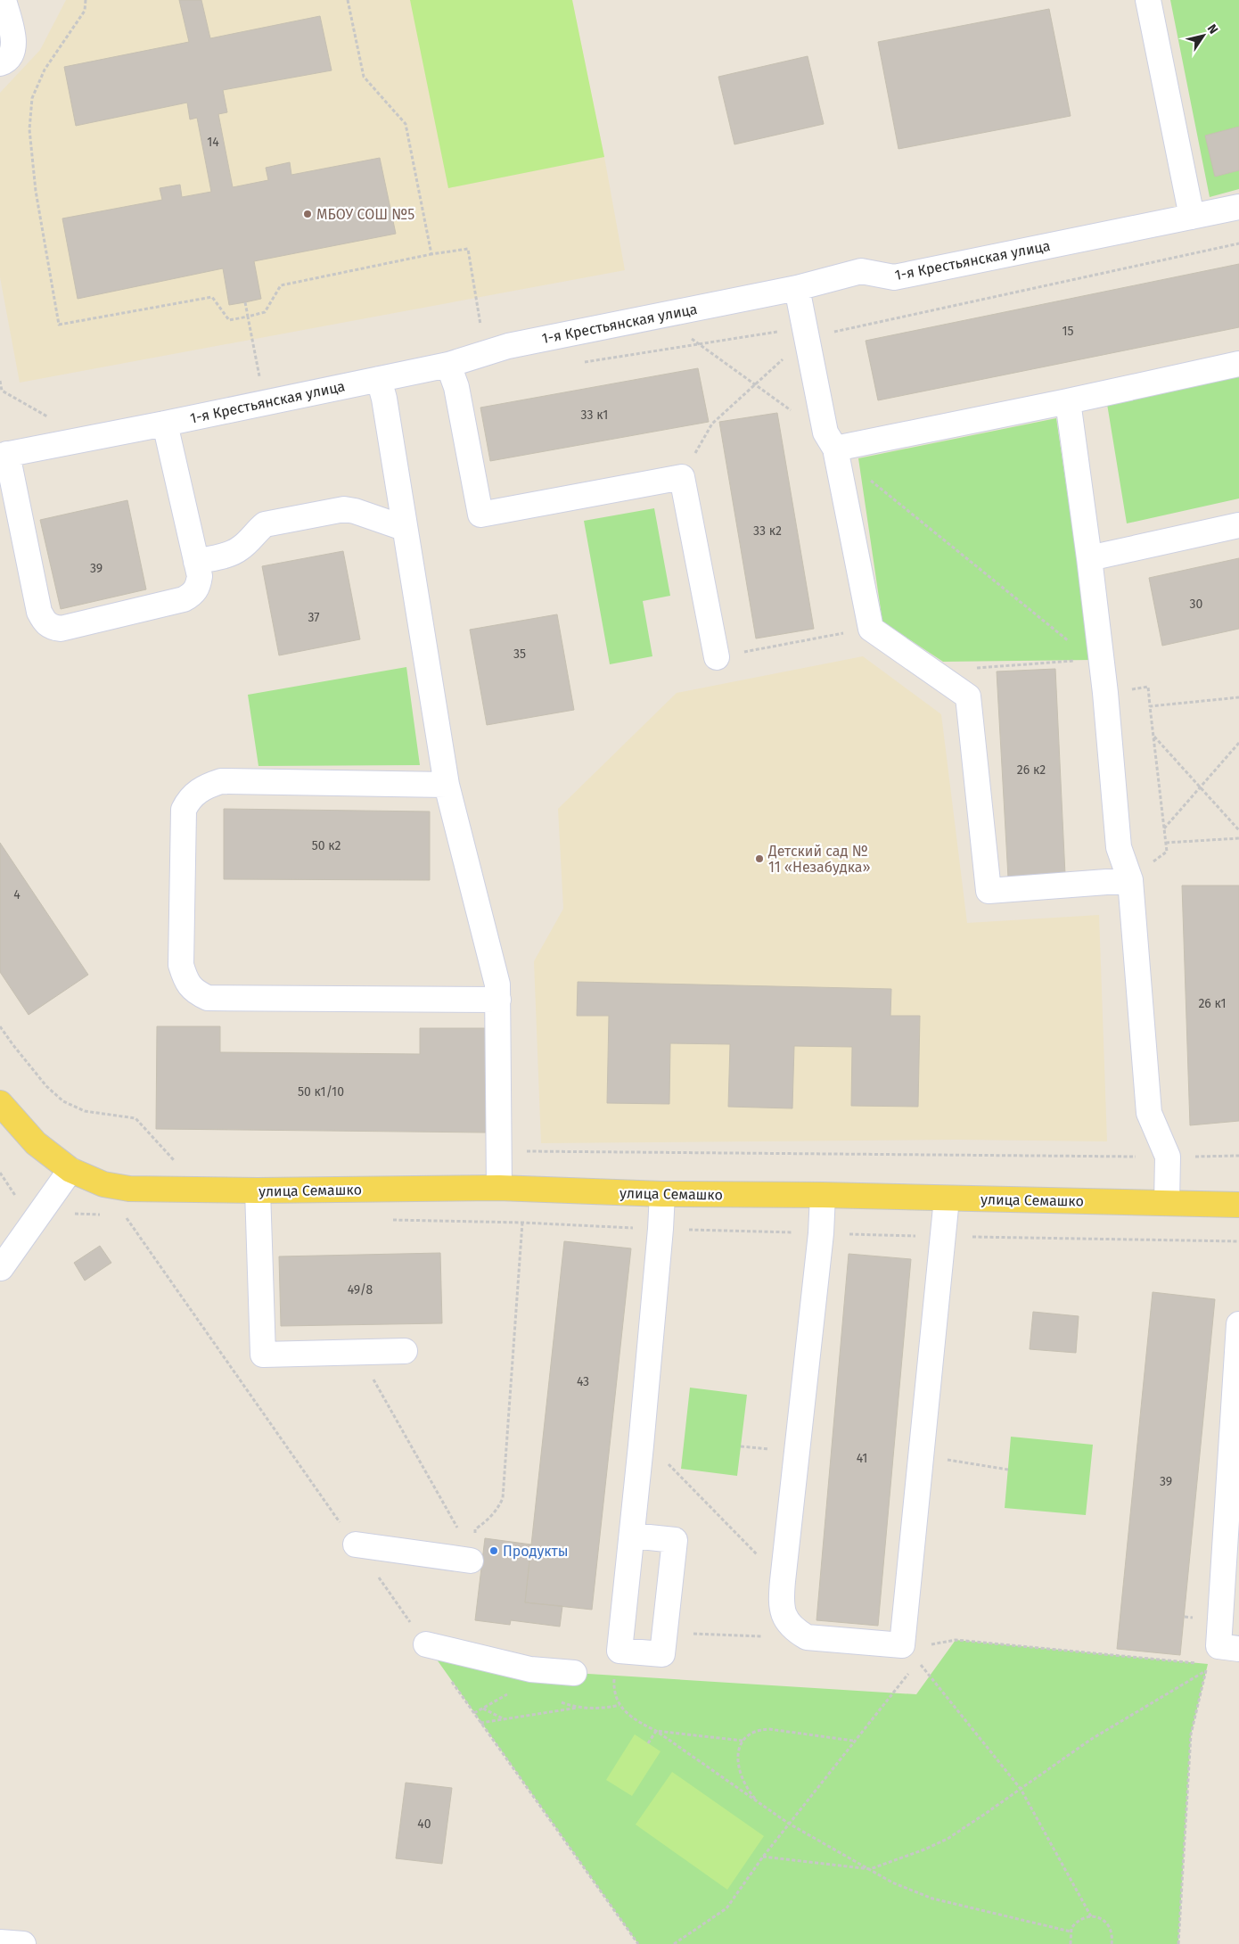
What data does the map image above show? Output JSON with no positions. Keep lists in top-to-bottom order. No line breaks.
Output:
{"streets":{"main road":["улица Семашко"],"street":["1-я Крестьянская улица"]},"places":["МБОУ СОШ №5","Детский сад № 11 «Незабудка»","Продукты"],"house_numbers":["14","15","33 к1","33 к2","39","30","37","35","26 к2","50 к2","4","26 к1","50 к1/10","49/8","43","41","39","40"],"north":"top right"}
